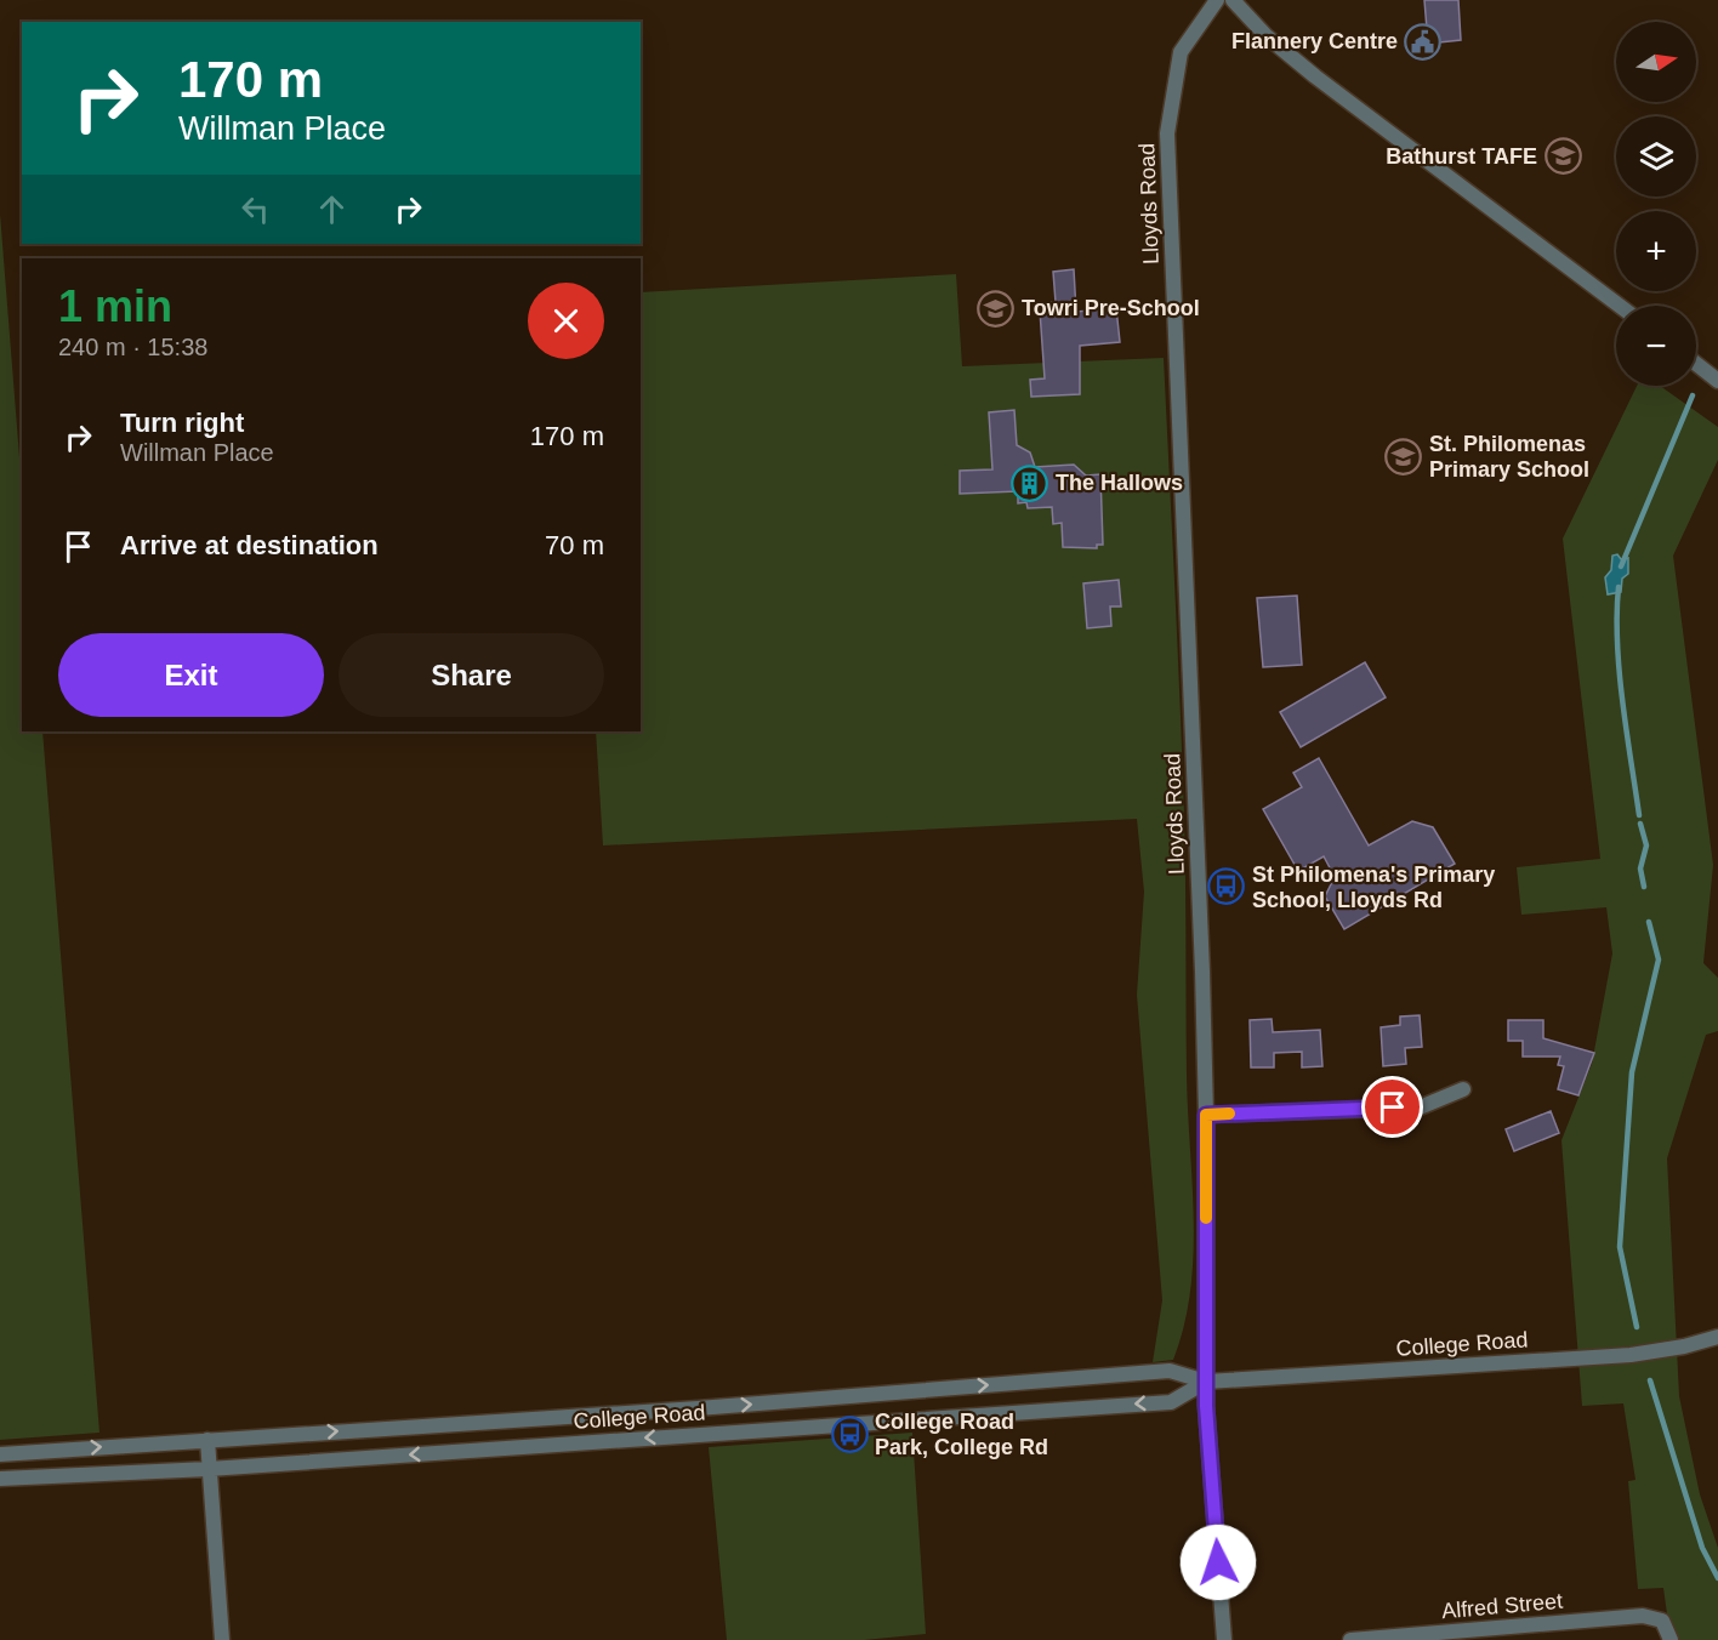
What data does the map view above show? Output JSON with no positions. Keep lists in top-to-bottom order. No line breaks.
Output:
{"streets":{"street":["Lloyds Road","College Road","Alfred Street"]},"crossings":[["Lloyds Road","College Road"]],"places":{"public building":["Flannery Centre"],"school or university":["Bathurst TAFE","Towri Pre-School","St. Philomenas Primary School"],"building":["The Hallows"],"bus stop":["St Philomena's Primary School, Lloyds Rd","College Road Park, College Rd"]},"north":"right","page":{"map_buttons":["+","−"],"turn":["170 m","Willman Place"],"heading":["1 min","240 m · 15:38"],"list":[{"name":"Turn right","note":"Willman Place","value":"170 m"},{"name":"Arrive at destination","value":"70 m"}],"buttons":["Exit","Share"]}}
